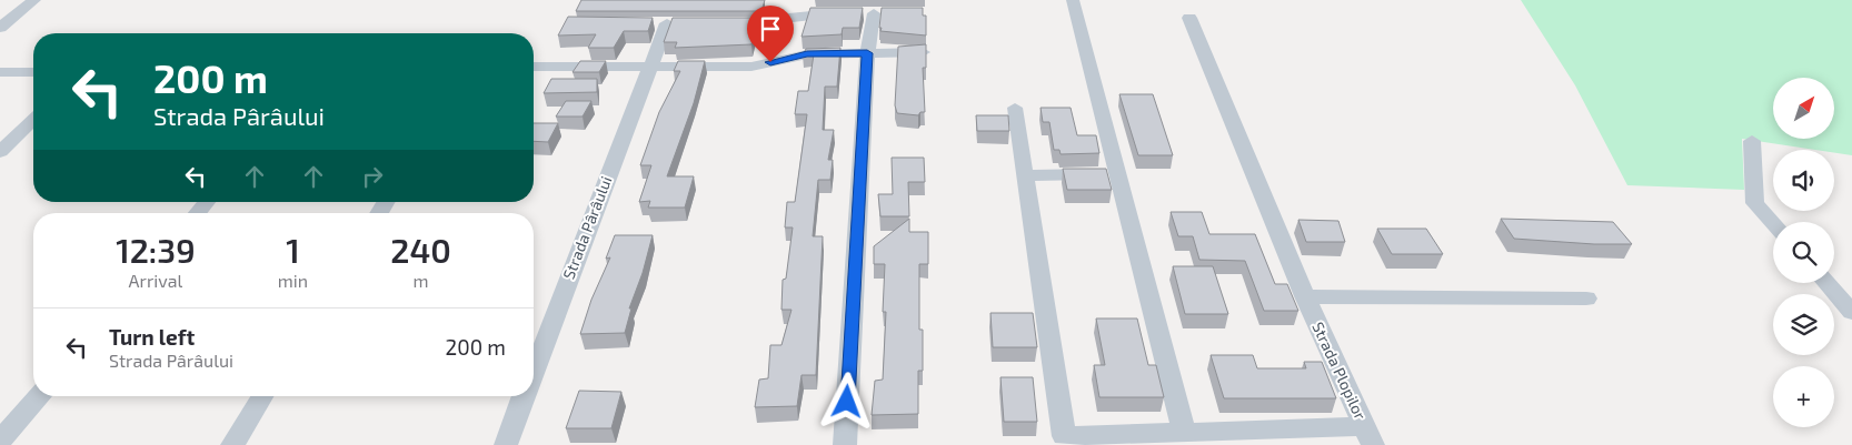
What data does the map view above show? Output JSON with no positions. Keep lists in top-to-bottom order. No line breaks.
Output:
{"streets":{"street":["Strada Pârâului","Strada Plopilor"]},"north":"top right","page":{"turn":["200 m","Strada Pârâului"],"map_buttons":"+","eta":["12:39","Arrival","1","min","240","m"],"list":[{"name":"Turn left","note":"Strada Pârâului","value":"200 m"}]}}
